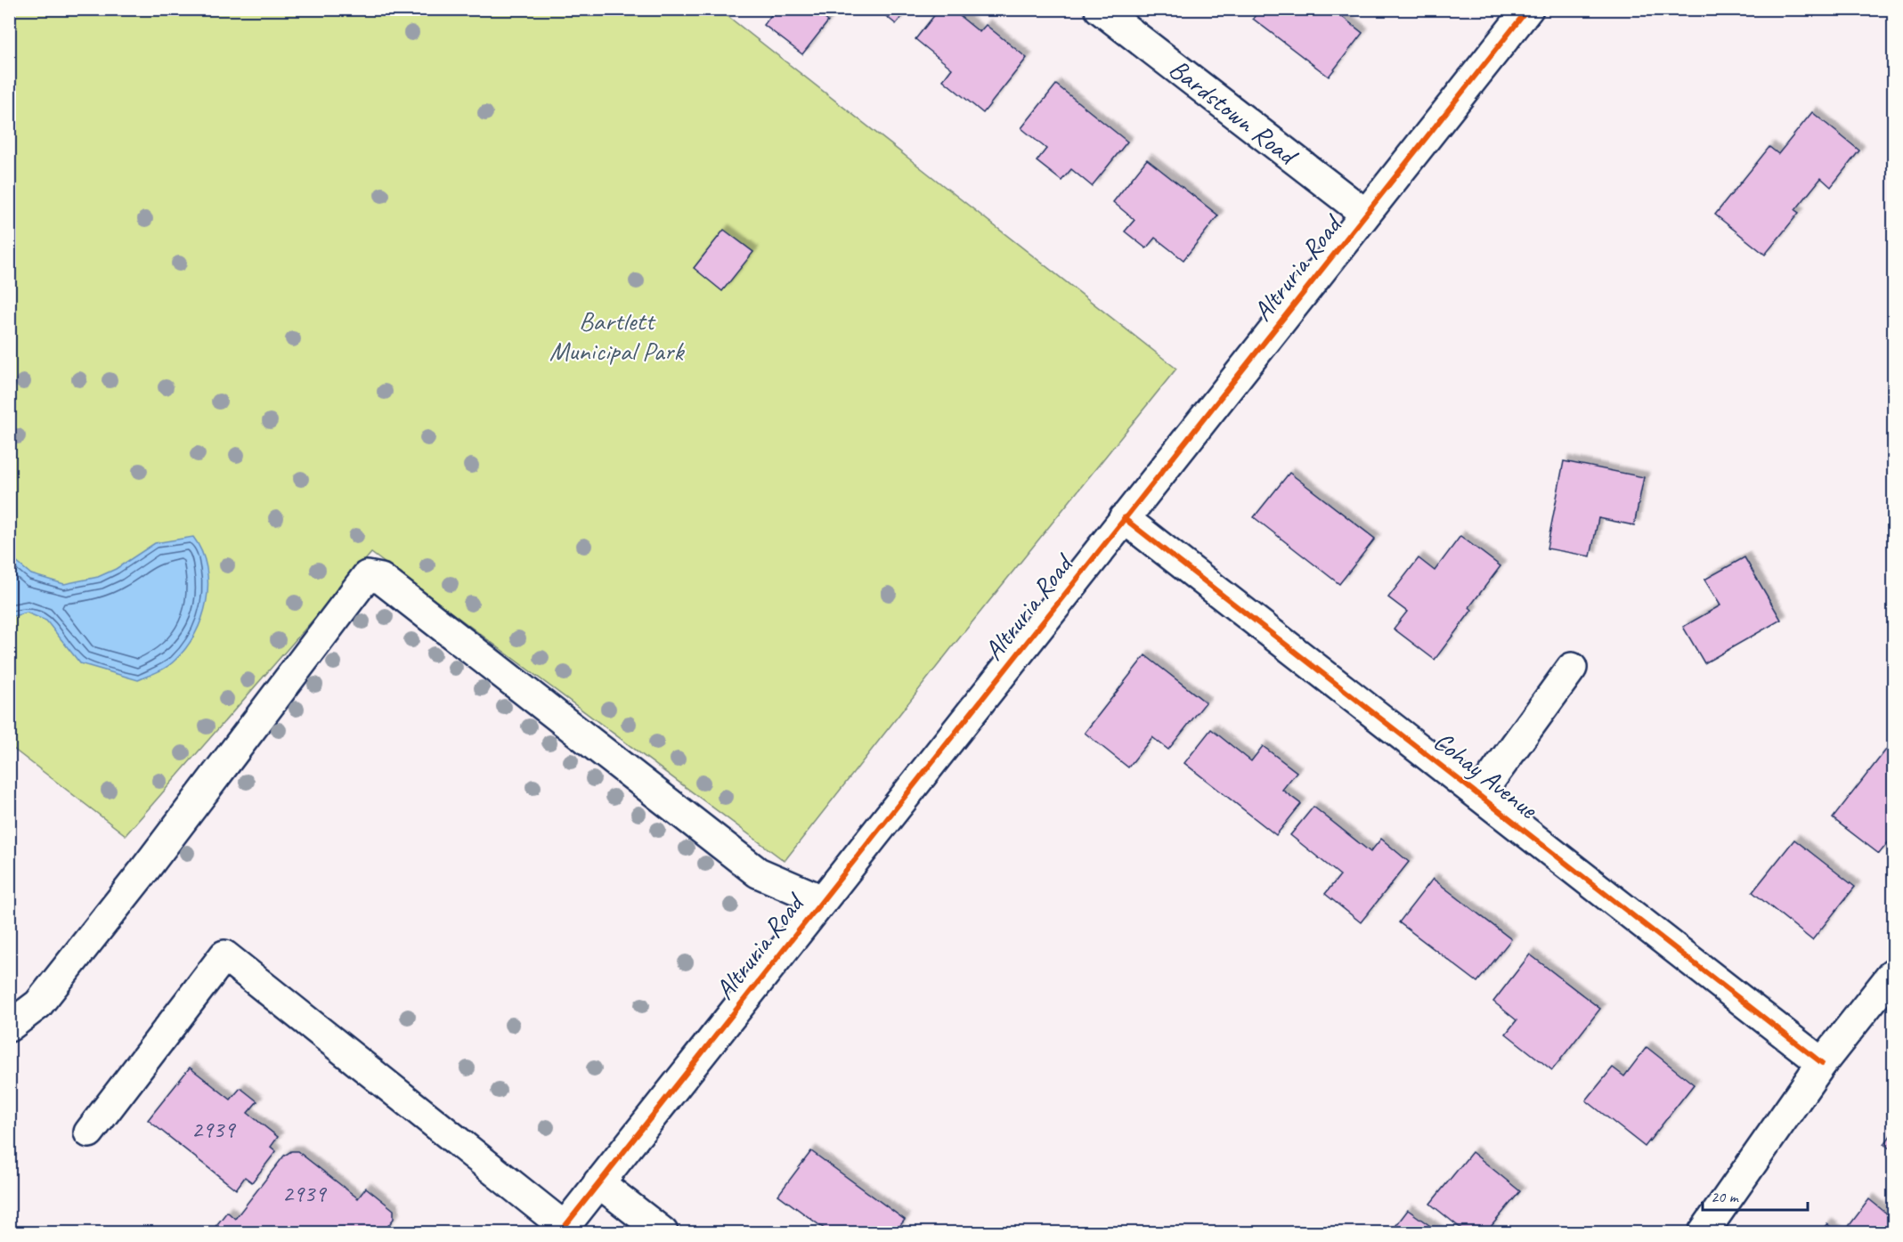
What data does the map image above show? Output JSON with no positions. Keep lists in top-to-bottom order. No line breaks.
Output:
{"streets":{"street":["Bardstown Road","Altruria Road","Cohay Avenue"]},"crossings":[["Bardstown Road","Altruria Road"],["Altruria Road","Cohay Avenue"]],"parks":["Bartlett Municipal Park"],"house_numbers":["2939","2939"],"scale_bar":"20 m"}
